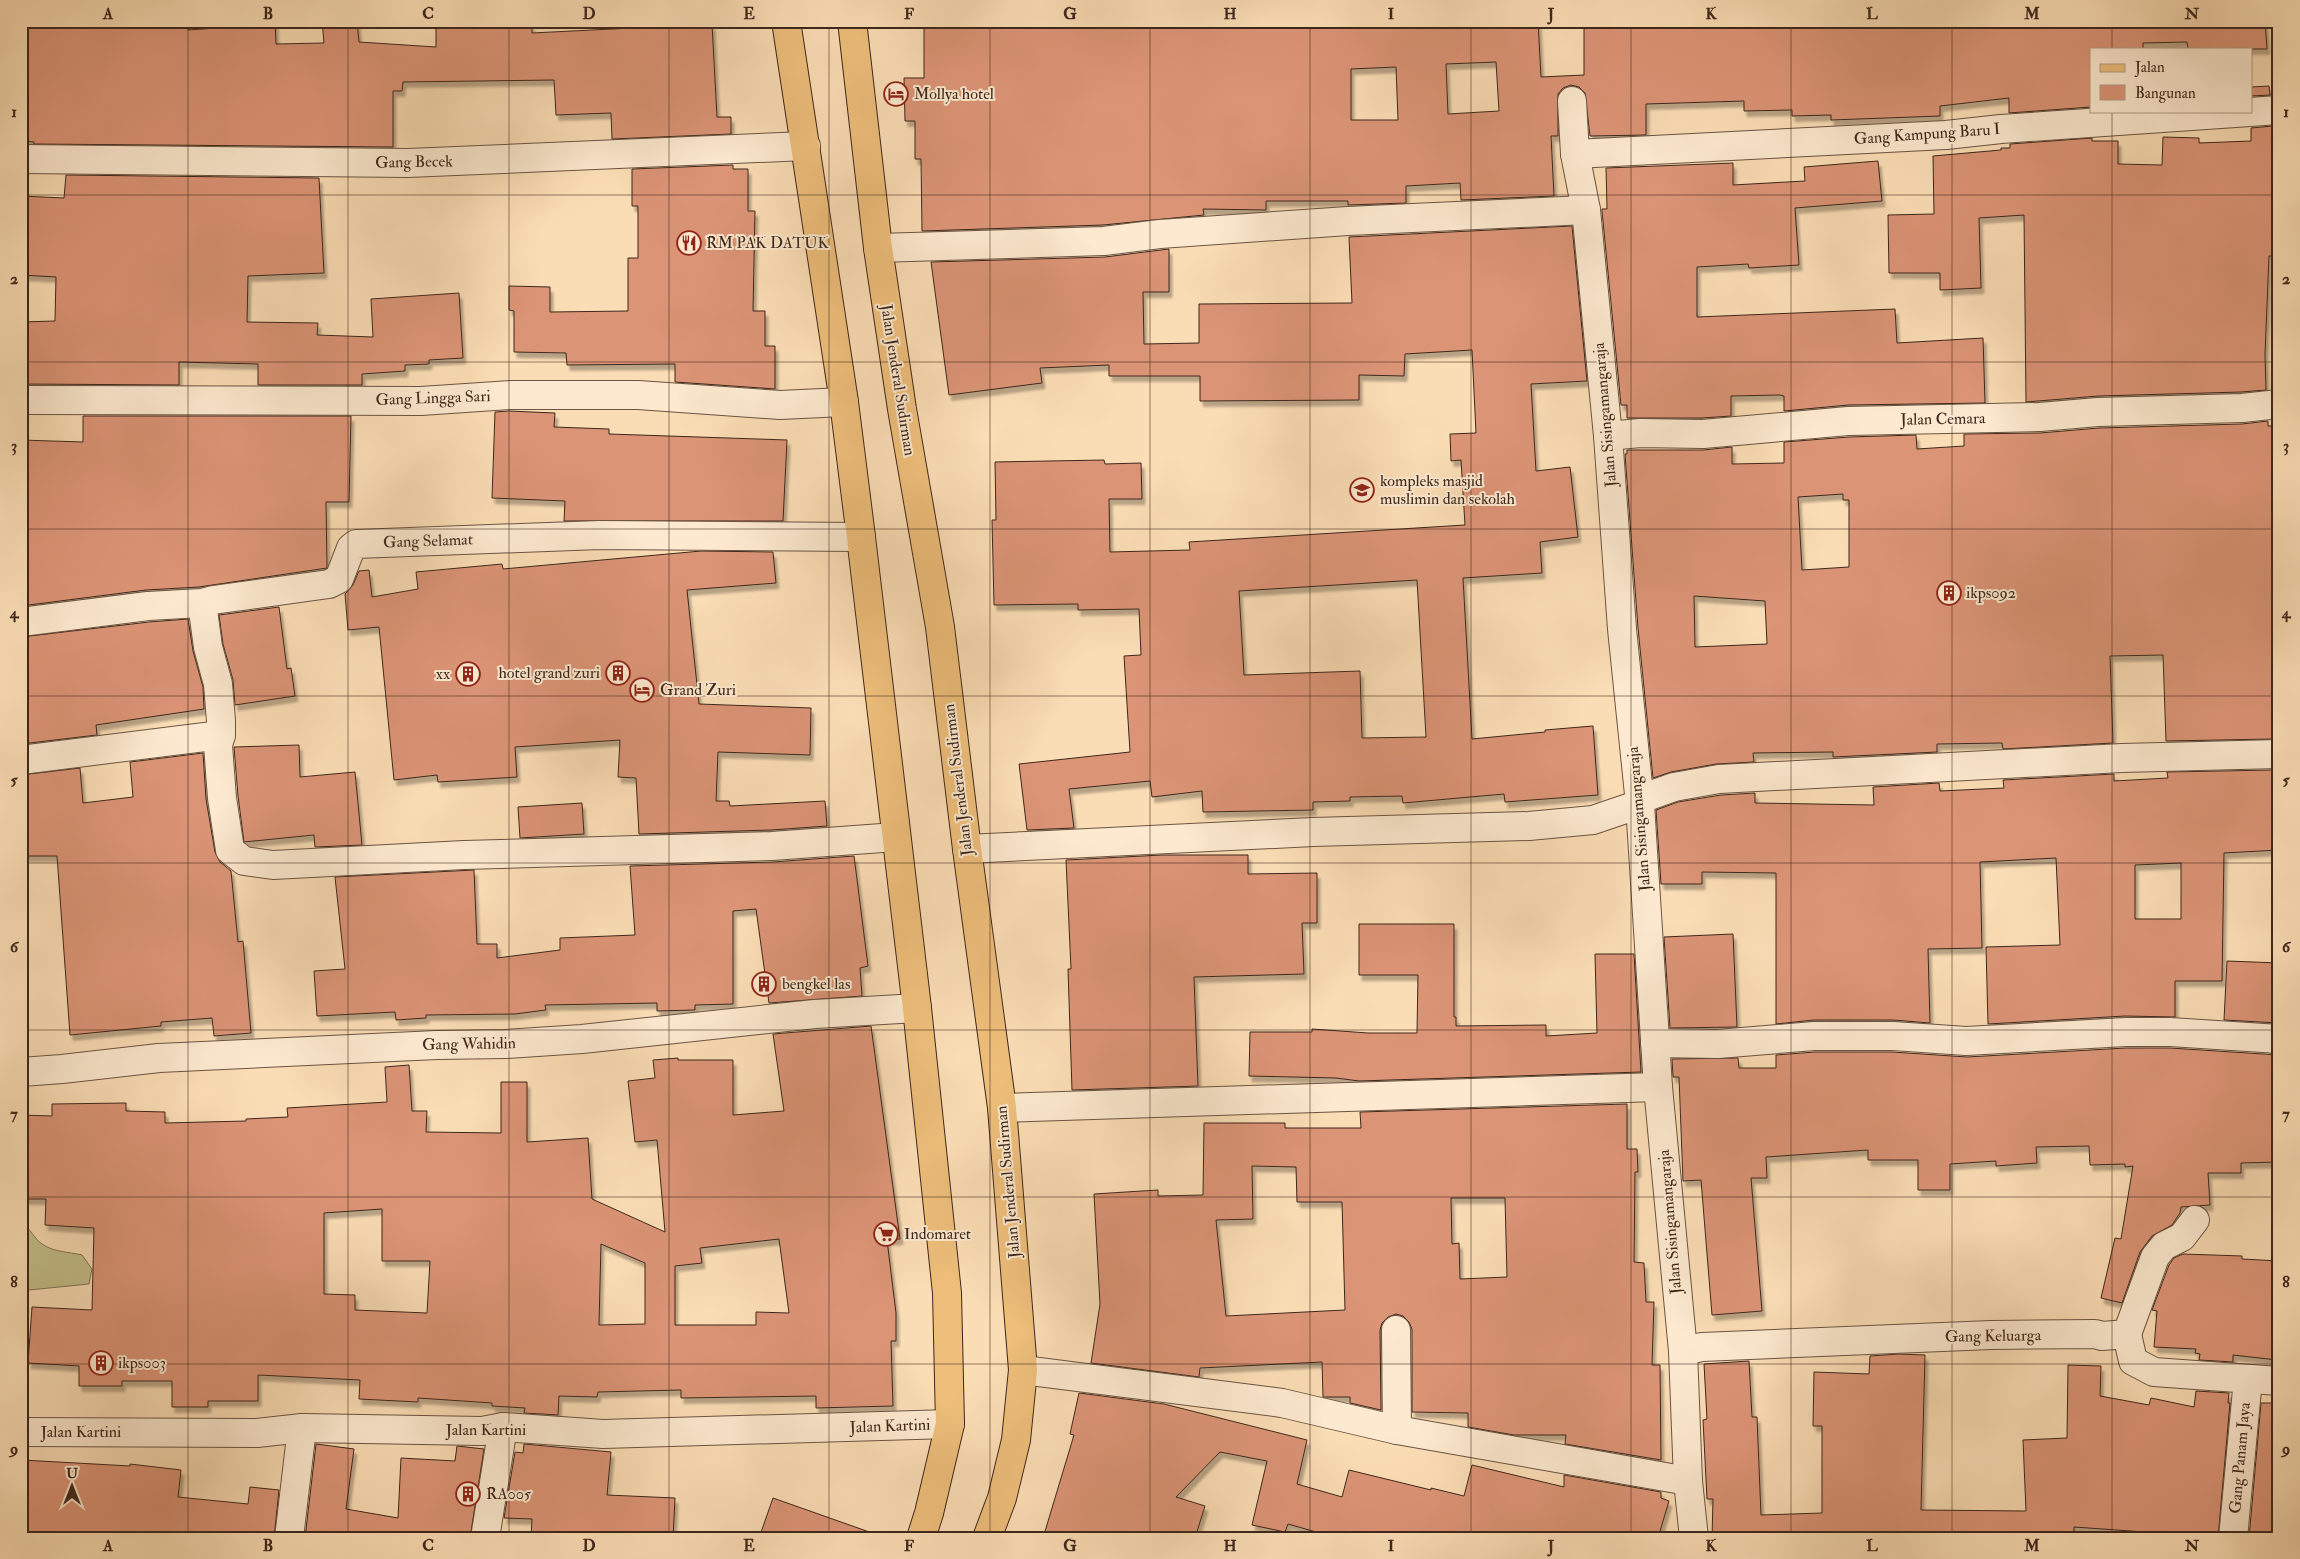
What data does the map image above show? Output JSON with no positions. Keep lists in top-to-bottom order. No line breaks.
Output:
{"streets":{"main road":["Jalan Jenderal Sudirman"],"street":["Gang Kampung Baru I","Gang Becek","Gang Lingga Sari","Jalan Sisingamangaraja","Jalan Cemara","Gang Selamat","Gang Wahidin","Gang Keluarga","Jalan Kartini","Gang Panam Jaya"]},"crossings":[["Gang Kampung Baru I","Jalan Sisingamangaraja"],["Jalan Sisingamangaraja","Jalan Cemara"],["Jalan Sisingamangaraja","Gang Keluarga"]],"places":{"hotel":["Mollya hotel","Grand Zuri"],"restaurant":["RM PAK DATUK"],"school or university":["kompleks masjid muslimin dan sekolah"],"building":["ikps092","hotel grand zuri","xx","bengkel las","ikps003","RA005"],"supermarket":["Indomaret"]},"legend":["Jalan","Bangunan"],"north":"top","grid":{"columns":["A","B","C","D","E","F","G","H","I","J","K","L","M","N"],"rows":["1","2","3","4","5","6","7","8","9"]}}
